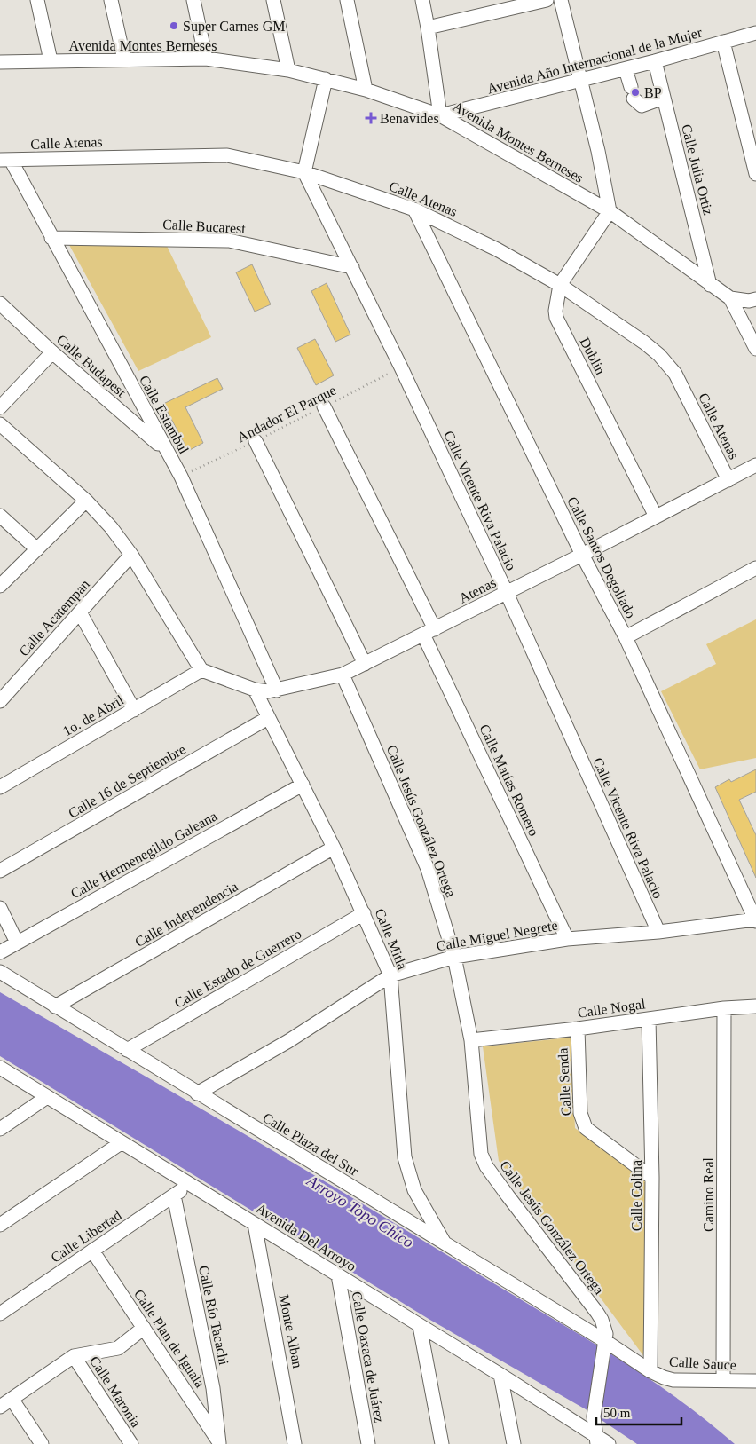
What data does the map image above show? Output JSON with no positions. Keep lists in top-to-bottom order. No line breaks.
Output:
{"streets":{"street":["Avenida Montes Berneses","Avenida Año Internacional de la Mujer","Calle Atenas","Calle Julia Ortiz","Calle Bucarest","Dublin","Calle Budapest","Calle Estambul","Calle Vicente Riva Palacio","Calle Santos Degollado","Atenas","Calle Acatempan","1o. de Abril","Calle Matías Romero","Calle 16 de Septiembre","Calle Jesús González Ortega","Calle Hermenegildo Galeana","Calle Independencia","Calle Miguel Negrete","Calle Mitla","Calle Estado de Guerrero","Calle Nogal","Calle Senda","Calle Plaza del Sur","Camino Real","Calle Colina","Calle Libertad","Avenida Del Arroyo","Calle Río Tacachi","Monte Alban","Calle Plan de Iguala","Calle Oaxaca de Juárez","Calle Sauce","Calle Maronia"],"path":["Andador El Parque"]},"crossings":[["Avenida Montes Berneses","Avenida Año Internacional de la Mujer"],["Avenida Montes Berneses","Calle Julia Ortiz"],["Avenida Montes Berneses","Dublin"],["Avenida Año Internacional de la Mujer","Calle Julia Ortiz"],["Calle Atenas","Dublin"],["Calle Atenas","Calle Estambul"],["Calle Atenas","Calle Vicente Riva Palacio"],["Calle Atenas","Calle Santos Degollado"],["Calle Atenas","Atenas"],["Calle Bucarest","Calle Estambul"],["Calle Bucarest","Calle Vicente Riva Palacio"],["Dublin","Atenas"],["Calle Budapest","Calle Estambul"],["Andador El Parque","Calle Estambul"],["Andador El Parque","Calle Vicente Riva Palacio"],["Andador El Parque","Calle Matías Romero"],["Calle Estambul","Atenas"],["Calle Vicente Riva Palacio","Atenas"],["Calle Vicente Riva Palacio","Calle Miguel Negrete"],["Calle Santos Degollado","Atenas"],["Calle Santos Degollado","Calle Miguel Negrete"],["Atenas","1o. de Abril"],["Atenas","Calle Matías Romero"],["Atenas","Calle Jesús González Ortega"],["Atenas","Calle Mitla"],["Calle Matías Romero","Calle Miguel Negrete"],["Calle 16 de Septiembre","Calle Mitla"],["Calle Jesús González Ortega","Calle Miguel Negrete"],["Calle Jesús González Ortega","Calle Nogal"],["Calle Jesús González Ortega","Calle Plaza del Sur"],["Calle Jesús González Ortega","Calle Sauce"],["Calle Hermenegildo Galeana","Calle Mitla"],["Calle Independencia","Calle Mitla"],["Calle Independencia","Calle Plaza del Sur"],["Calle Miguel Negrete","Calle Mitla"],["Calle Miguel Negrete","Calle Plaza del Sur"],["Calle Mitla","Calle Estado de Guerrero"],["Calle Mitla","Calle Plaza del Sur"],["Calle Estado de Guerrero","Calle Plaza del Sur"],["Calle Nogal","Calle Senda"],["Calle Nogal","Camino Real"],["Calle Nogal","Calle Colina"],["Calle Senda","Calle Colina"],["Calle Plaza del Sur","Calle Sauce"],["Camino Real","Calle Sauce"],["Calle Colina","Calle Sauce"],["Calle Libertad","Avenida Del Arroyo"],["Calle Libertad","Calle Río Tacachi"],["Calle Libertad","Calle Plan de Iguala"],["Avenida Del Arroyo","Monte Alban"],["Avenida Del Arroyo","Calle Oaxaca de Juárez"],["Calle Río Tacachi","Calle Plan de Iguala"]],"water":["Arroyo Topo Chico"],"places":{"other":["Super Carnes GM","BP"],"health":["Benavides"]},"scale_bar":"50 m"}
